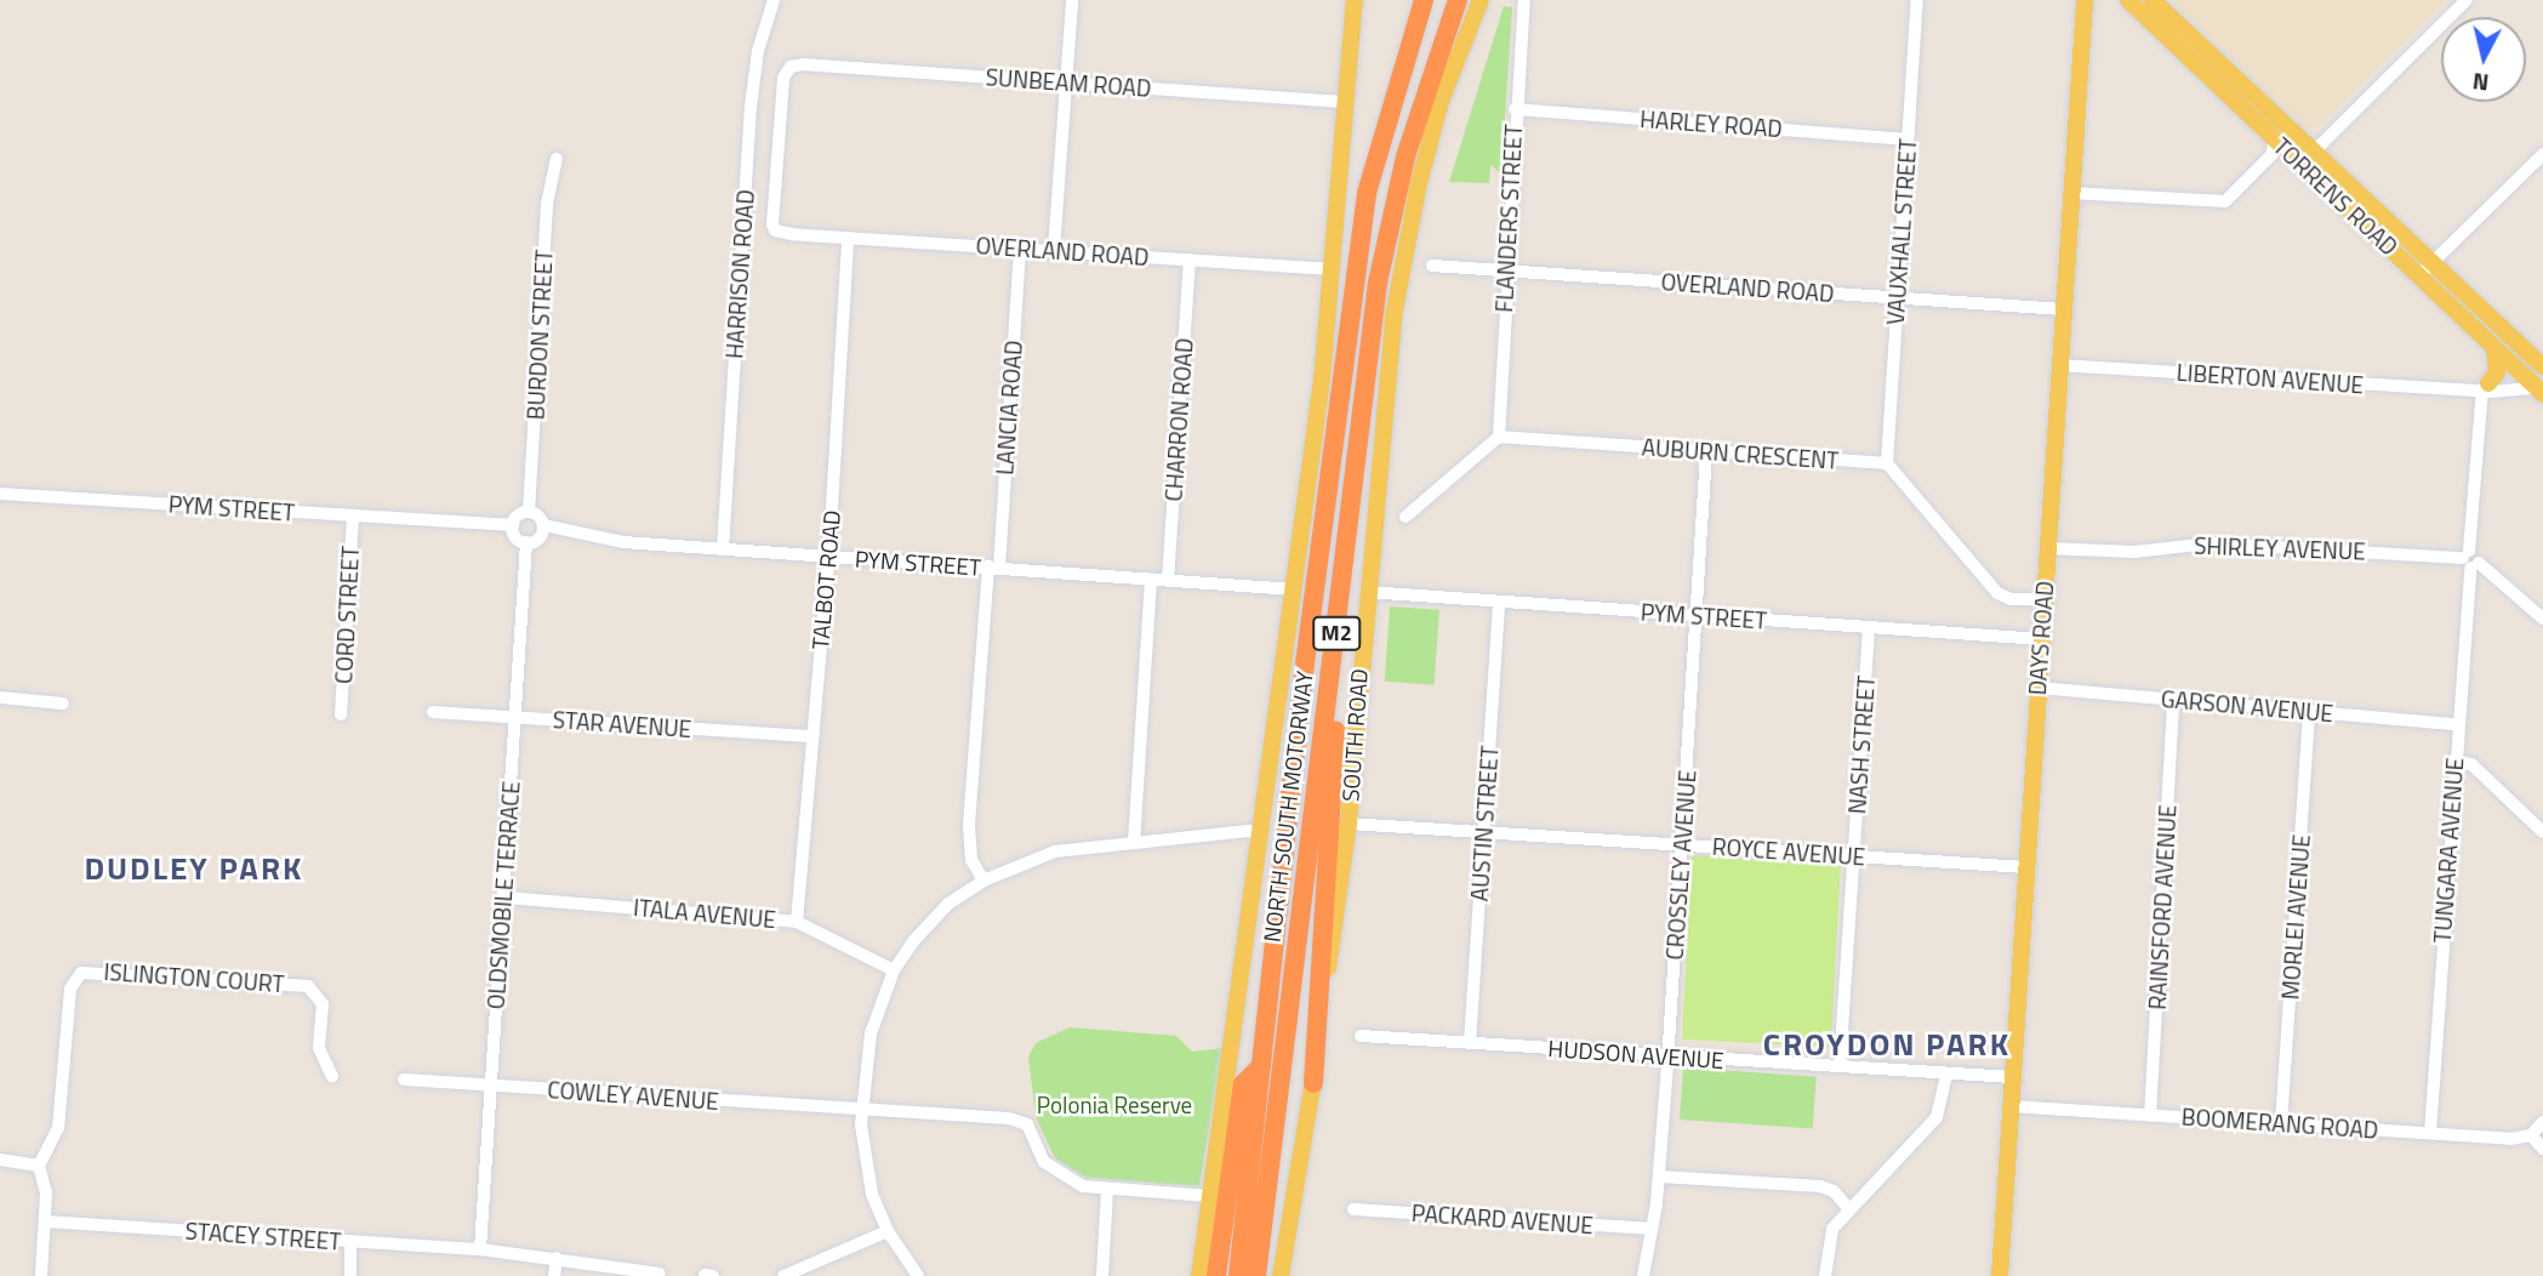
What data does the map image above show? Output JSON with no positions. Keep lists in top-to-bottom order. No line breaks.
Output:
{"streets":{"highway":["M2","NORTH SOUTH MOTORWAY"],"main road":["TORRENS ROAD","DAYS ROAD","SOUTH ROAD"],"street":["SUNBEAM ROAD","HARLEY ROAD","FLANDERS STREET","VAUXHALL STREET","OVERLAND ROAD","HARRISON ROAD","BURDON STREET","LIBERTON AVENUE","LANCIA ROAD","CHARRON ROAD","AUBURN CRESCENT","PYM STREET","SHIRLEY AVENUE","TALBOT ROAD","CORD STREET","GARSON AVENUE","STAR AVENUE","NASH STREET","AUSTIN STREET","TUNGARA AVENUE","ROYCE AVENUE","CROSSLEY AVENUE","OLDSMOBILE TERRACE","RAINSFORD AVENUE","ITALA AVENUE","MORLEI AVENUE","ISLINGTON COURT","HUDSON AVENUE","COWLEY AVENUE","BOOMERANG ROAD","PACKARD AVENUE","STACEY STREET"]},"crossings":[["SUNBEAM ROAD","OVERLAND ROAD"],["HARLEY ROAD","FLANDERS STREET"],["HARLEY ROAD","VAUXHALL STREET"],["TORRENS ROAD","LIBERTON AVENUE"],["FLANDERS STREET","OVERLAND ROAD"],["FLANDERS STREET","AUBURN CRESCENT"],["VAUXHALL STREET","OVERLAND ROAD"],["VAUXHALL STREET","AUBURN CRESCENT"],["OVERLAND ROAD","LANCIA ROAD"],["OVERLAND ROAD","CHARRON ROAD"],["OVERLAND ROAD","TALBOT ROAD"],["OVERLAND ROAD","DAYS ROAD"],["HARRISON ROAD","PYM STREET"],["BURDON STREET","PYM STREET"],["BURDON STREET","OLDSMOBILE TERRACE"],["LIBERTON AVENUE","DAYS ROAD"],["LIBERTON AVENUE","TUNGARA AVENUE"],["LANCIA ROAD","PYM STREET"],["CHARRON ROAD","PYM STREET"],["AUBURN CRESCENT","CROSSLEY AVENUE"],["PYM STREET","TALBOT ROAD"],["PYM STREET","CORD STREET"],["PYM STREET","DAYS ROAD"],["PYM STREET","SOUTH ROAD"],["PYM STREET","NASH STREET"],["PYM STREET","AUSTIN STREET"],["PYM STREET","CROSSLEY AVENUE"],["PYM STREET","OLDSMOBILE TERRACE"],["SHIRLEY AVENUE","DAYS ROAD"],["SHIRLEY AVENUE","TUNGARA AVENUE"],["TALBOT ROAD","STAR AVENUE"],["TALBOT ROAD","ITALA AVENUE"],["DAYS ROAD","GARSON AVENUE"],["DAYS ROAD","ROYCE AVENUE"],["DAYS ROAD","HUDSON AVENUE"],["DAYS ROAD","BOOMERANG ROAD"],["GARSON AVENUE","TUNGARA AVENUE"],["GARSON AVENUE","RAINSFORD AVENUE"],["GARSON AVENUE","MORLEI AVENUE"],["STAR AVENUE","OLDSMOBILE TERRACE"],["SOUTH ROAD","ROYCE AVENUE"],["NASH STREET","ROYCE AVENUE"],["NASH STREET","HUDSON AVENUE"],["AUSTIN STREET","ROYCE AVENUE"],["AUSTIN STREET","HUDSON AVENUE"],["TUNGARA AVENUE","BOOMERANG ROAD"],["ROYCE AVENUE","CROSSLEY AVENUE"],["CROSSLEY AVENUE","HUDSON AVENUE"],["CROSSLEY AVENUE","PACKARD AVENUE"],["OLDSMOBILE TERRACE","ITALA AVENUE"],["OLDSMOBILE TERRACE","COWLEY AVENUE"],["OLDSMOBILE TERRACE","STACEY STREET"],["RAINSFORD AVENUE","BOOMERANG ROAD"],["MORLEI AVENUE","BOOMERANG ROAD"]],"districts":["DUDLEY PARK","CROYDON PARK"],"parks":["Polonia Reserve"],"north":"bottom"}
